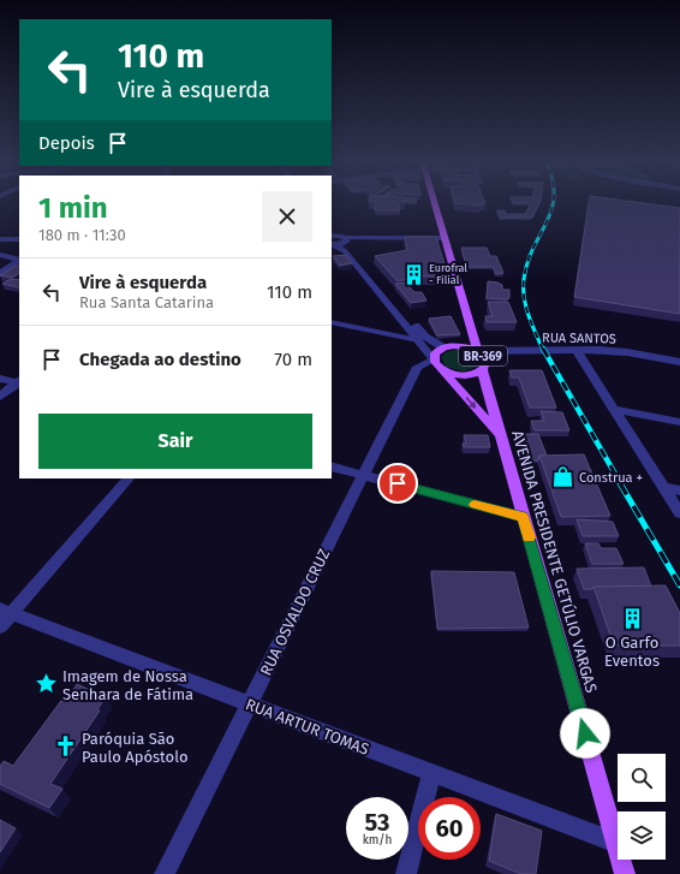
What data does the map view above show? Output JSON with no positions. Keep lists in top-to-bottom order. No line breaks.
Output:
{"streets":{"main road":["BR-369","AVENIDA PRESIDENTE GETÚLIO VARGAS"],"street":["RUA SANTOS","RUA OSVALDO CRUZ","RUA ARTUR TOMAS"]},"crossings":[["RUA SANTOS","BR-369"],["BR-369","AVENIDA PRESIDENTE GETÚLIO VARGAS"],["BR-369","RUA OSVALDO CRUZ"],["AVENIDA PRESIDENTE GETÚLIO VARGAS","RUA ARTUR TOMAS"],["RUA OSVALDO CRUZ","RUA ARTUR TOMAS"]],"places":{"building":["Eurofral - Filial","O Garfo Eventos"],"shop":["Construa +"],"place":["Imagem de Nossa Senhara de Fátima"],"church":["Paróquia São Paulo Apóstolo"]},"page":{"turn":["110 m","Vire à esquerda"],"then":"Depois","heading":["1 min","180 m · 11:30"],"list":[{"name":"Vire à esquerda","note":"Rua Santa Catarina","value":"110 m"},{"name":"Chegada ao destino","value":"70 m"}],"buttons":"Sair","speed":"53 km/h","limit":"60"}}
